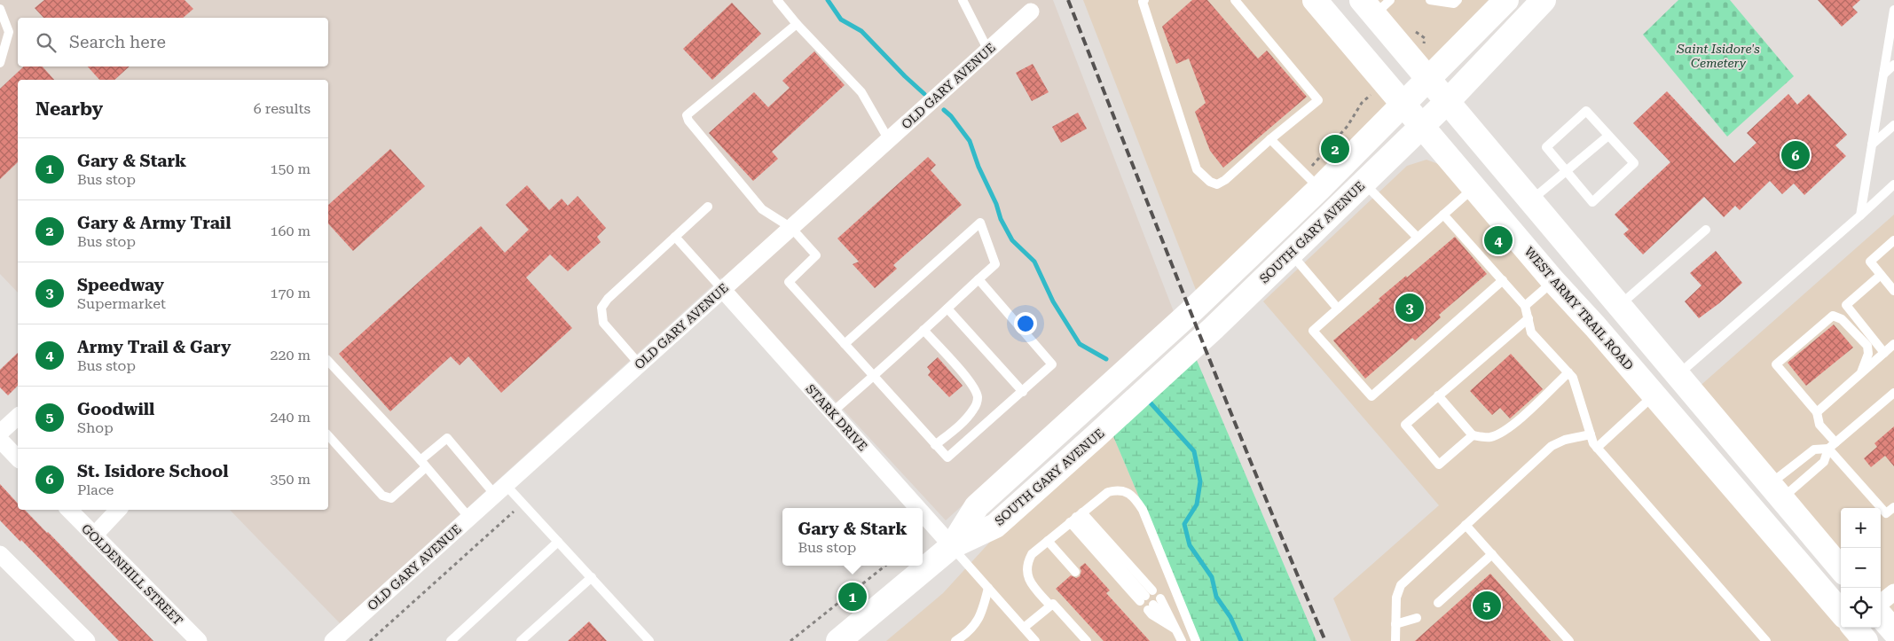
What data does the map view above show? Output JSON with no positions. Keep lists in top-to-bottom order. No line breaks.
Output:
{"streets":{"main road":["SOUTH GARY AVENUE","WEST ARMY TRAIL ROAD"],"street":["OLD GARY AVENUE","STARK DRIVE","GOLDENHILL STREET"]},"crossings":[["OLD GARY AVENUE","STARK DRIVE"],["SOUTH GARY AVENUE","WEST ARMY TRAIL ROAD"],["SOUTH GARY AVENUE","STARK DRIVE"]],"parks":["Saint Isidore's Cemetery"],"page":{"search":"Search here","heading":["Nearby","6 results"],"pins":["2","6","4","3","1","5"],"list":[{"mark":"1","name":"Gary & Stark","note":"Bus stop","value":"150 m"},{"mark":"2","name":"Gary & Army Trail","note":"Bus stop","value":"160 m"},{"mark":"3","name":"Speedway","note":"Supermarket","value":"170 m"},{"mark":"4","name":"Army Trail & Gary","note":"Bus stop","value":"220 m"},{"mark":"5","name":"Goodwill","note":"Shop","value":"240 m"},{"mark":"6","name":"St. Isidore School","note":"Place","value":"350 m"}],"map_buttons":["+","−"],"popup":["Gary & Stark","Bus stop"]}}
